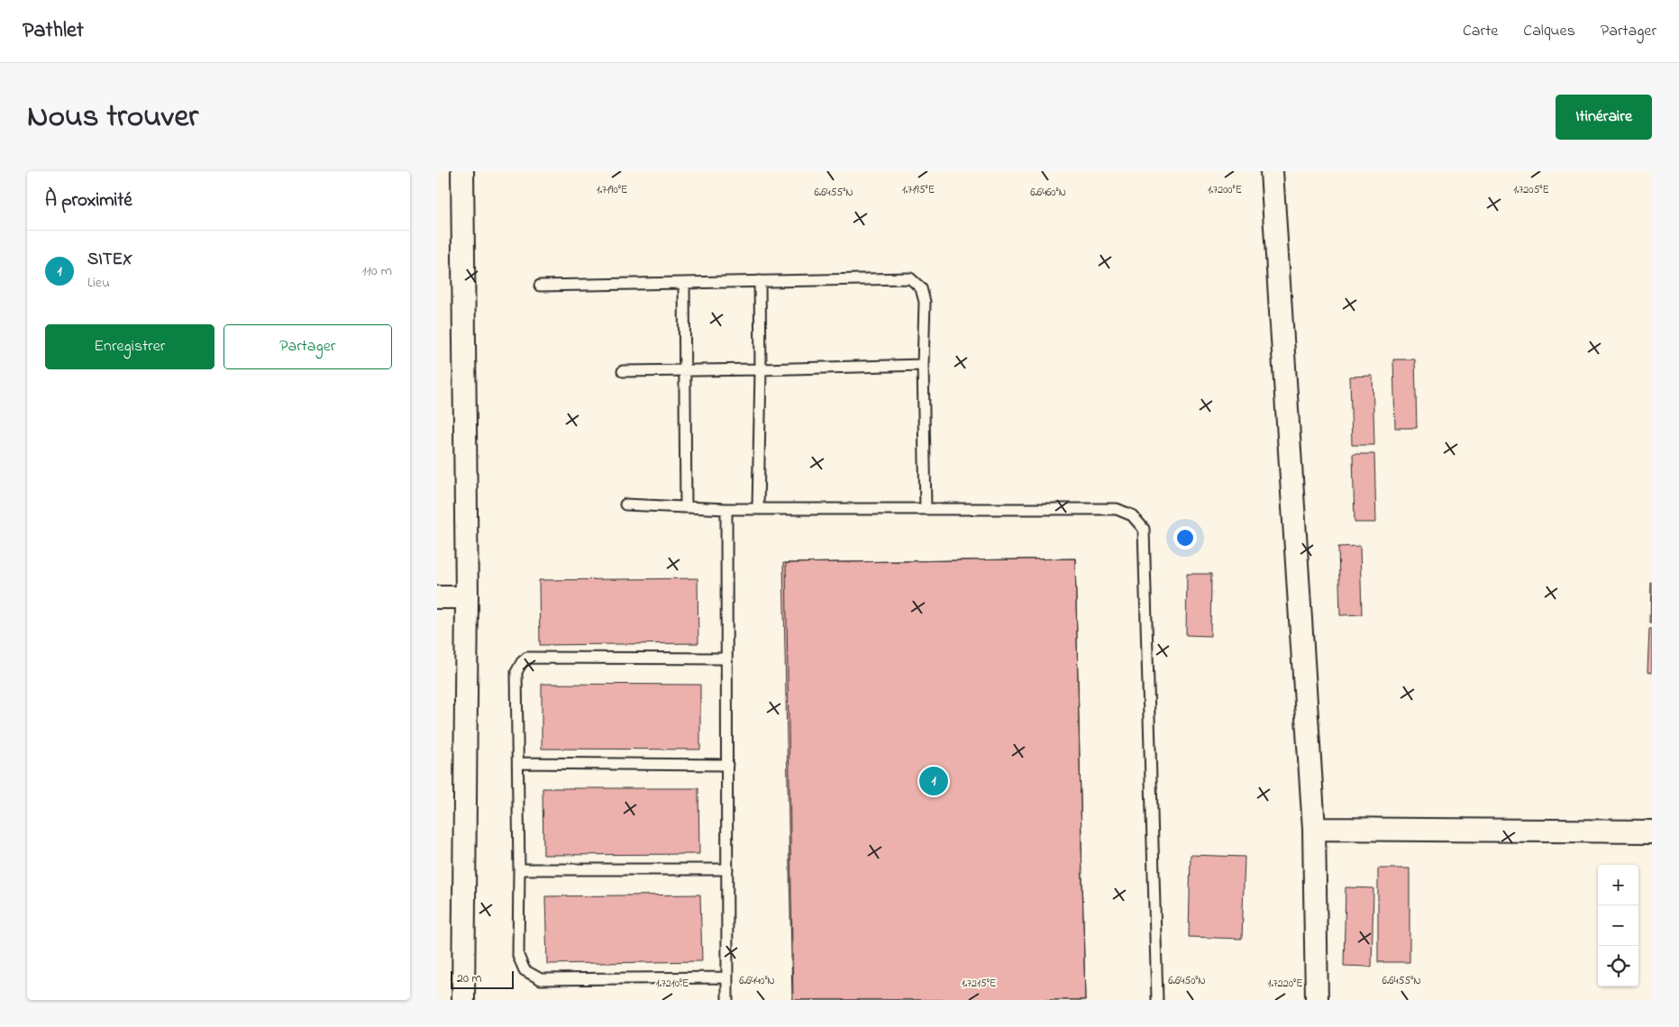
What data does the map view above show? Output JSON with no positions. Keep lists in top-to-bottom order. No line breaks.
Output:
{"scale_bar":"20 m","page":{"header":"Pathlet","nav":["Carte","Calques","Partager"],"title":"Nous trouver","buttons":["Itinéraire",["Enregistrer","Partager"]],"heading":"À proximité","list":[{"mark":"1","name":"SITEX","note":"Lieu","value":"110 m"}],"pins":"1","map_buttons":["+","−"],"scale":"20 m"},"coordinates":["1.7190°E","1.7195°E","1.7200°E","1.7205°E","6.6455°N","6.6460°N","6.6440°N","6.6450°N","1.7210°E","1.7215°E","1.7220°E"]}
